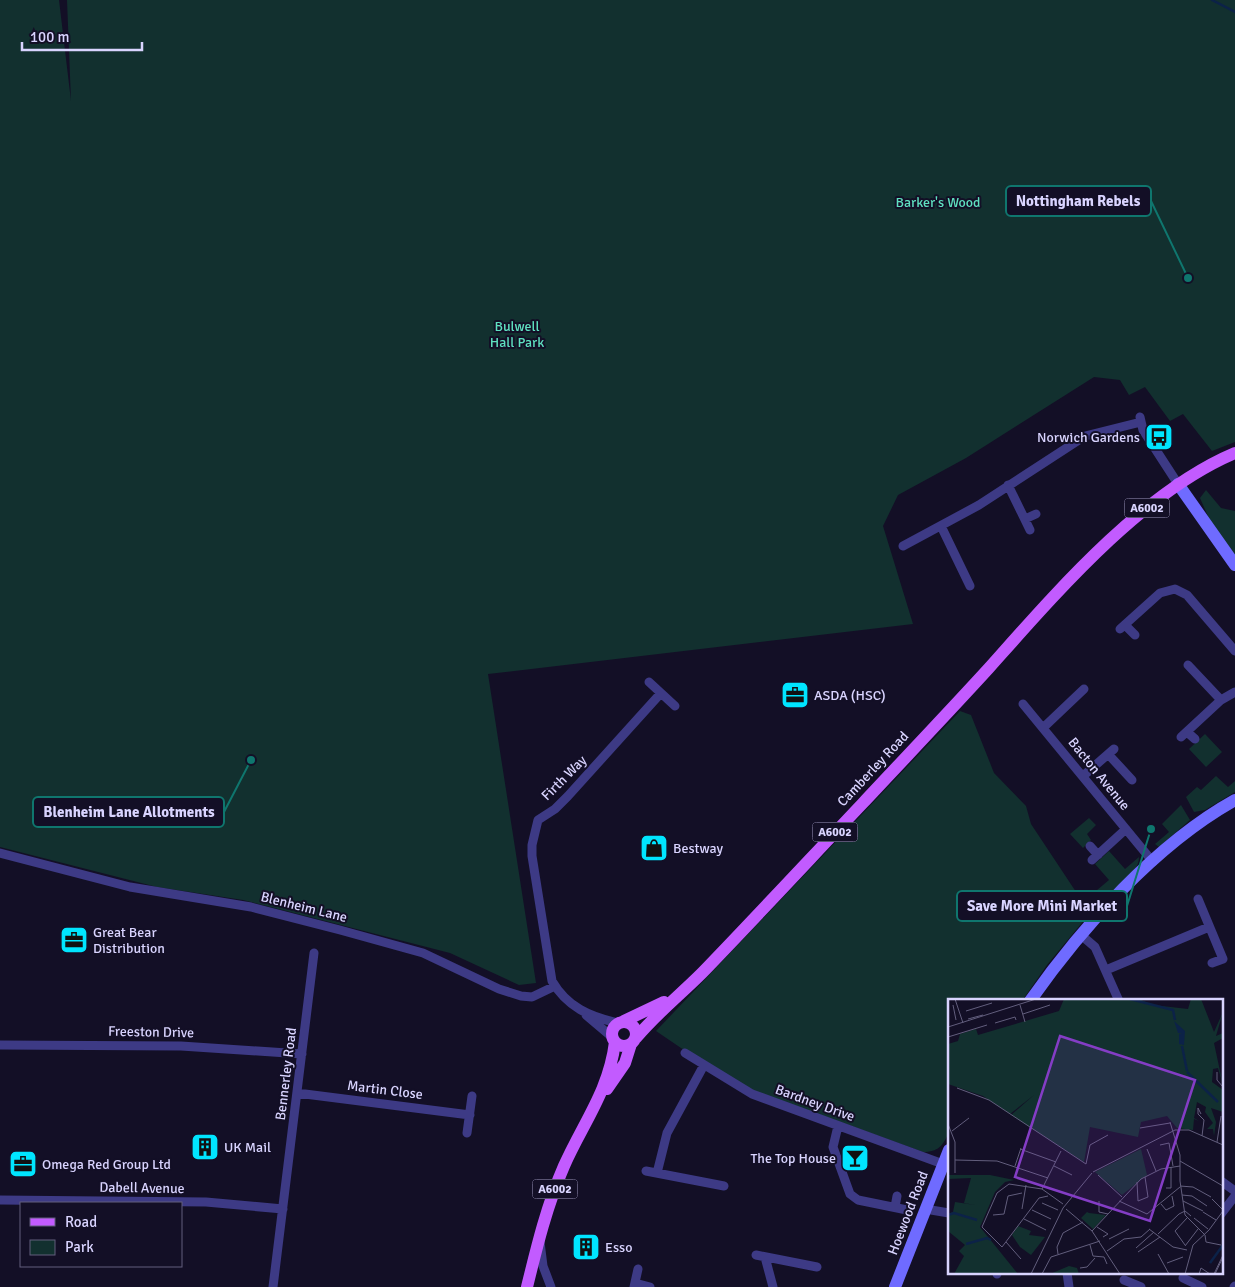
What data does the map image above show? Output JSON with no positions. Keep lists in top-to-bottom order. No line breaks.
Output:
{"streets":{"main road":["A6002","Camberley Road"],"street":["Bacton Avenue","Firth Way","Blenheim Lane","Freeston Drive","Bennerley Road","Martin Close","Bardney Drive","Dabell Avenue","Hoewood Road"]},"crossings":[["A6002","Camberley Road"],["Firth Way","Blenheim Lane"],["Freeston Drive","Bennerley Road"],["Bennerley Road","Martin Close"],["Bennerley Road","Dabell Avenue"],["Bardney Drive","Hoewood Road"]],"parks":["Barker's Wood","Bulwell Hall Park"],"places":{"other":["Nottingham Rebels","Blenheim Lane Allotments","Save More Mini Market"],"bus stop":["Norwich Gardens"],"office":["ASDA (HSC)","Great Bear Distribution","Omega Red Group Ltd"],"shop":["Bestway"],"building":["UK Mail","Esso"],"bar":["The Top House"]},"legend":["Road","Park"],"scale_bar":"100 m"}
